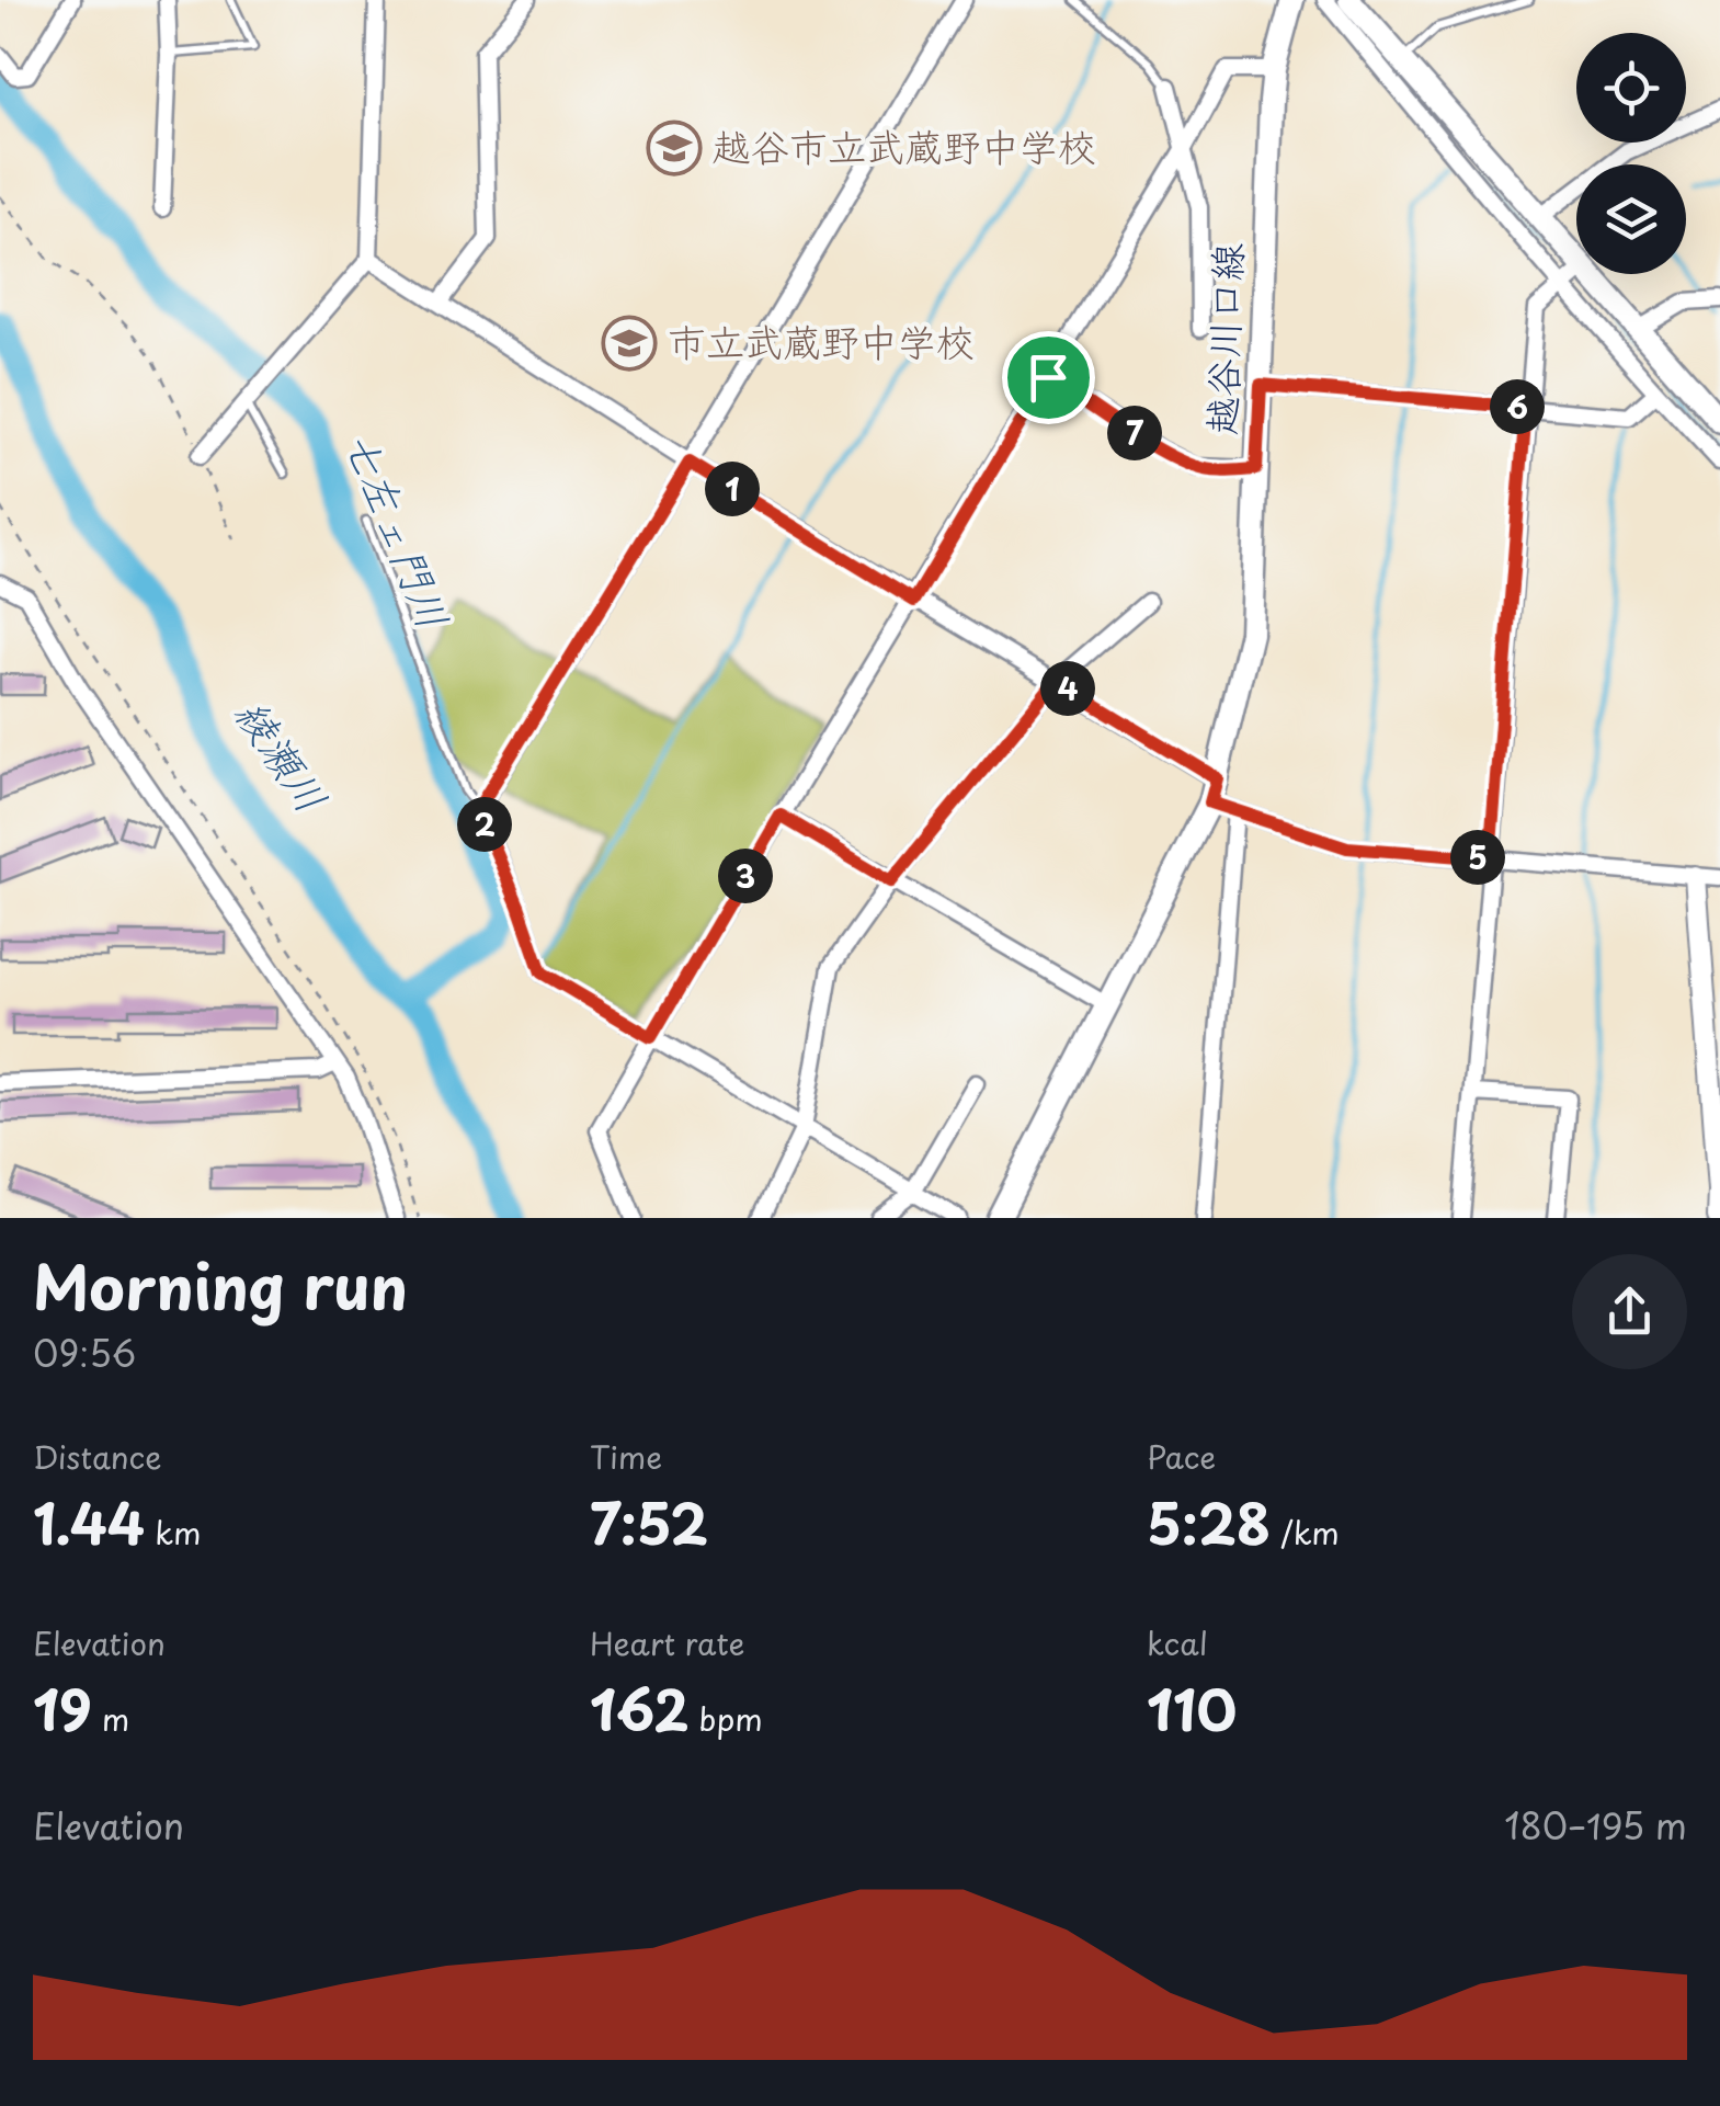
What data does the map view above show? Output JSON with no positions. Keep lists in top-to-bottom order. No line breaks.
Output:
{"streets":{"main road":["越谷川口線"]},"water":["七左ェ門川","綾瀬川"],"places":{"school or university":["越谷市立武蔵野中学校","市立武蔵野中学校"]},"page":{"pins":["6","7","1","4","2","5","3"],"heading":["Morning run","09:56"],"stats":[["Distance","1.44 km"],["Time","7:52"],["Pace","5:28 /km"],["Elevation","19 m"],["Heart rate","162 bpm"],["kcal","110"]],"chart":["Elevation","180–195 m"]}}
